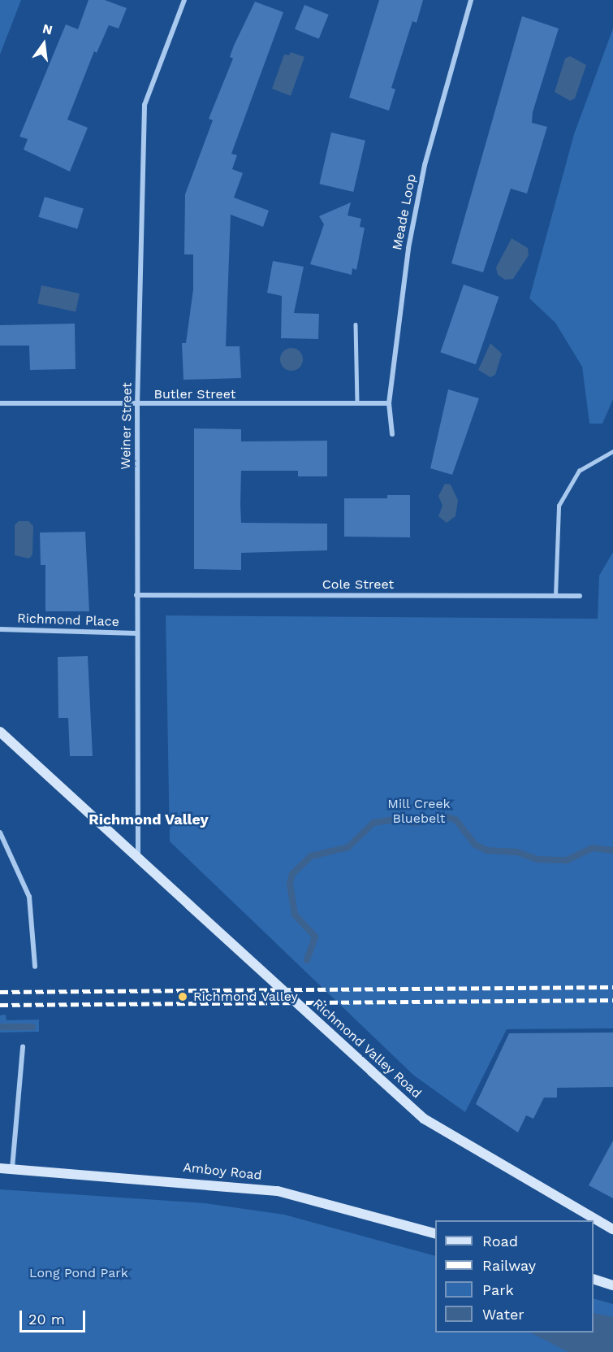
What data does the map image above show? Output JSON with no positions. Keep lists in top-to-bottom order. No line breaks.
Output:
{"streets":{"street":["Meade Loop","Butler Street","Weiner Street","Cole Street","Richmond Place","Richmond Valley Road","Amboy Road"]},"crossings":[["Meade Loop","Butler Street"],["Butler Street","Weiner Street"],["Weiner Street","Cole Street"],["Weiner Street","Richmond Place"],["Weiner Street","Richmond Valley Road"]],"districts":["Richmond Valley"],"parks":["Mill Creek Bluebelt","Long Pond Park"],"places":["Richmond Valley"],"legend":["Road","Railway","Park","Water"],"scale_bar":"20 m","north":"top"}
